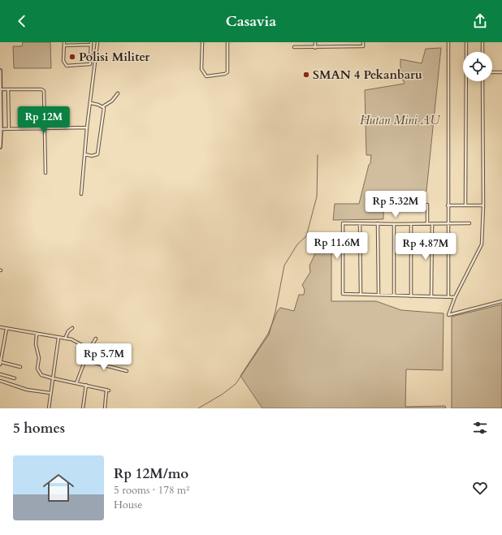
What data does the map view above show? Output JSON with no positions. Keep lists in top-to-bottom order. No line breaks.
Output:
{"parks":["Hutan Mini AU"],"places":["Polisi Militer","SMAN 4 Pekanbaru"],"page":{"header":"Casavia","price":["Rp 12M","Rp 5.32M","Rp 11.6M","Rp 4.87M","Rp 5.7M"],"heading":"5 homes","list":[{"name":"Rp 12M/mo","note":"5 rooms · 178 m² · House"}]}}
